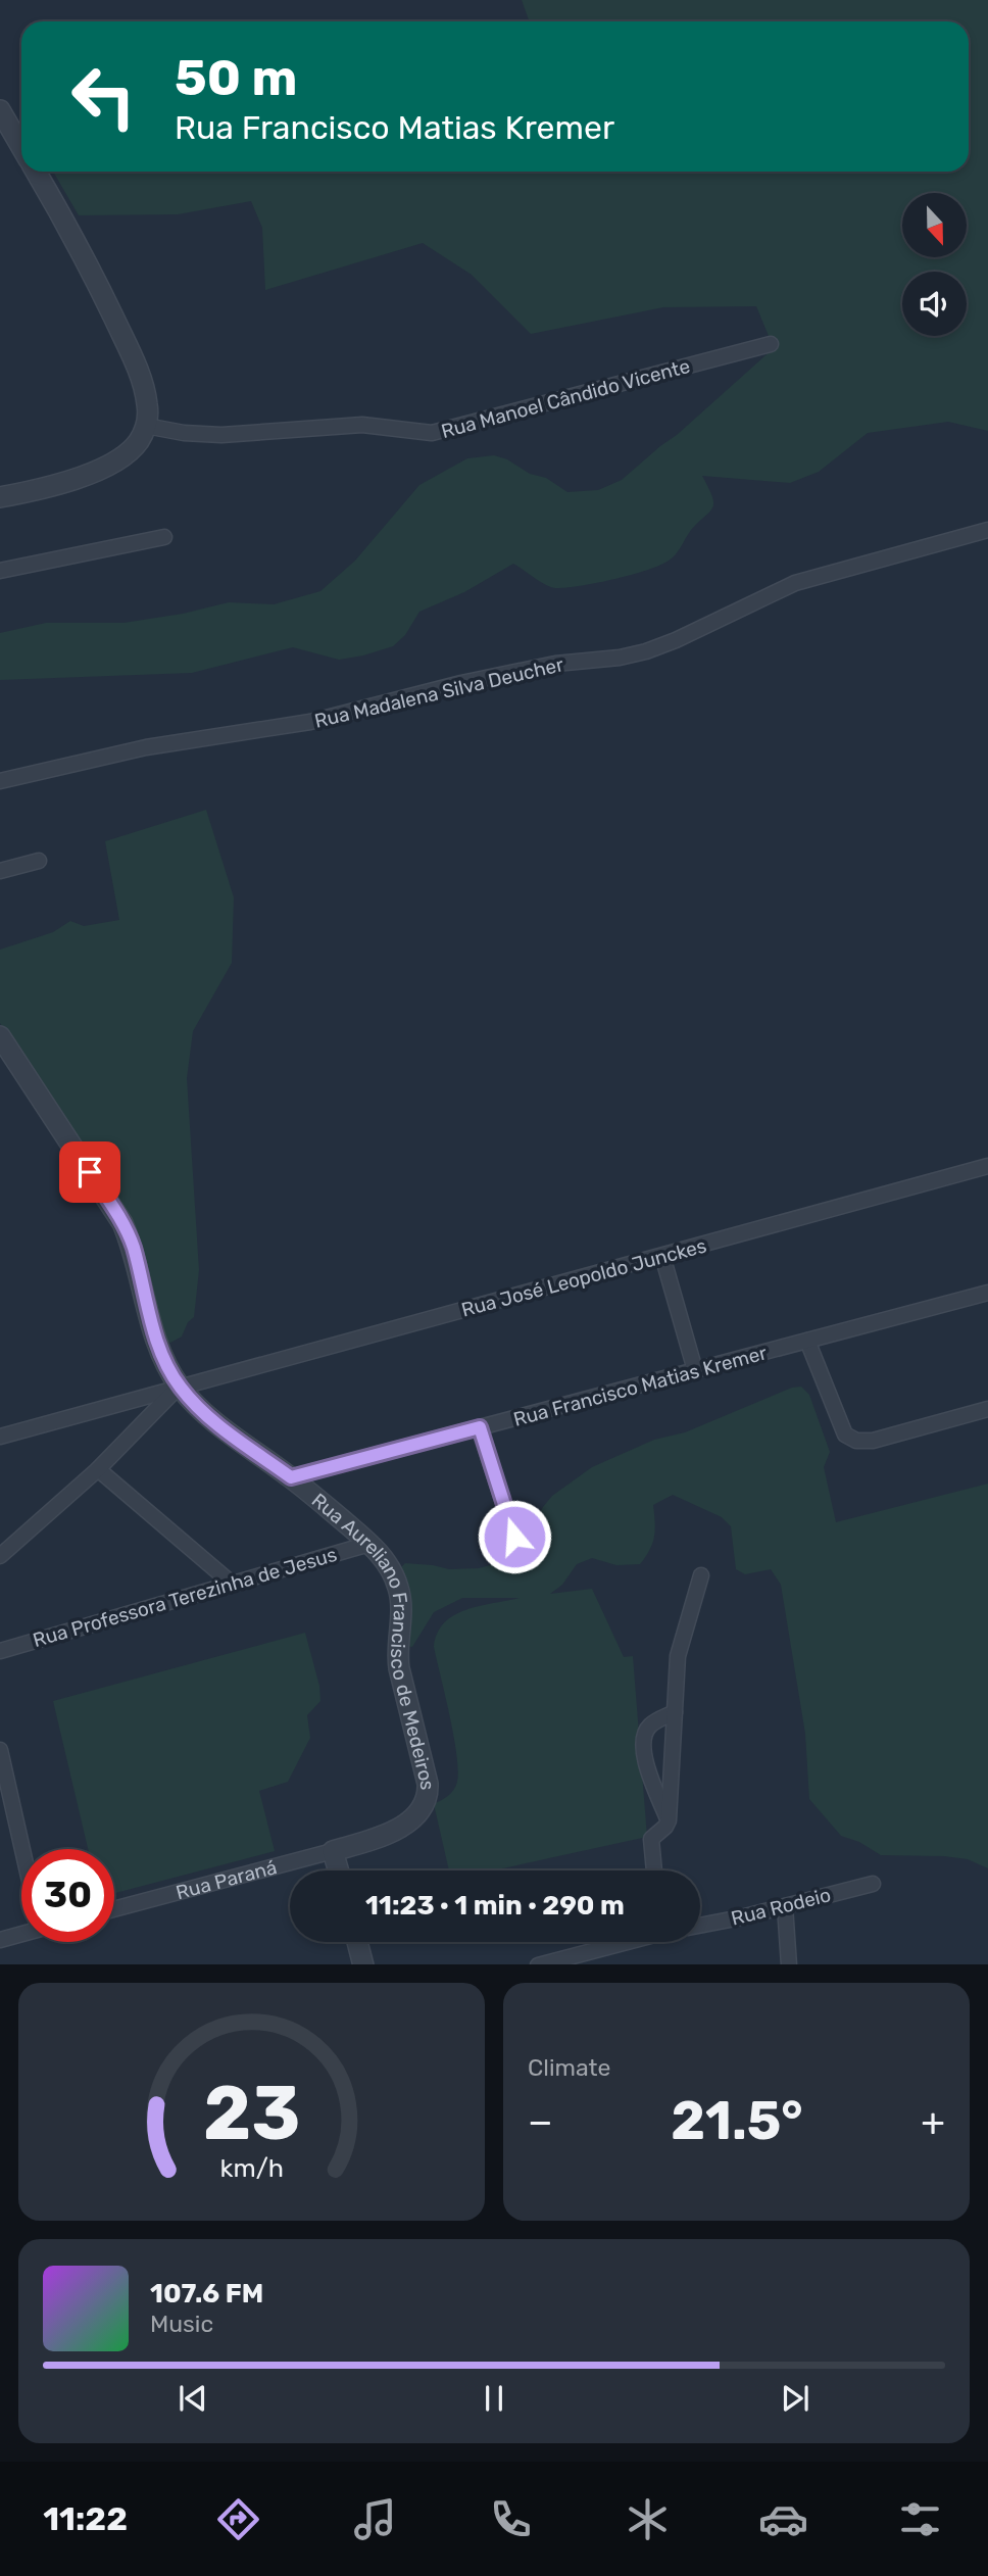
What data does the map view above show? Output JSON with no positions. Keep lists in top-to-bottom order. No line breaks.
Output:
{"streets":{"street":["Rua Manoel Cândido Vicente","Rua Madalena Silva Deucher","Rua José Leopoldo Junckes","Rua Francisco Matias Kremer","Rua Professora Terezinha de Jesus","Rua Aureliano Francisco de Medeiros","Rua Paraná","Rua Rodeio"]},"crossings":[["Rua José Leopoldo Junckes","Rua Aureliano Francisco de Medeiros"],["Rua Francisco Matias Kremer","Rua Aureliano Francisco de Medeiros"],["Rua Professora Terezinha de Jesus","Rua Aureliano Francisco de Medeiros"],["Rua Aureliano Francisco de Medeiros","Rua Paraná"]],"north":"bottom","page":{"turn":["50 m","Rua Francisco Matias Kremer"],"limit":"30","trip":"11:23 · 1 min · 290 m","tile":"Climate","heat":["−","21.5°","+"],"song":["107.6 FM","Music"],"tabs":"11:22","gauge":["23","km/h"]}}
